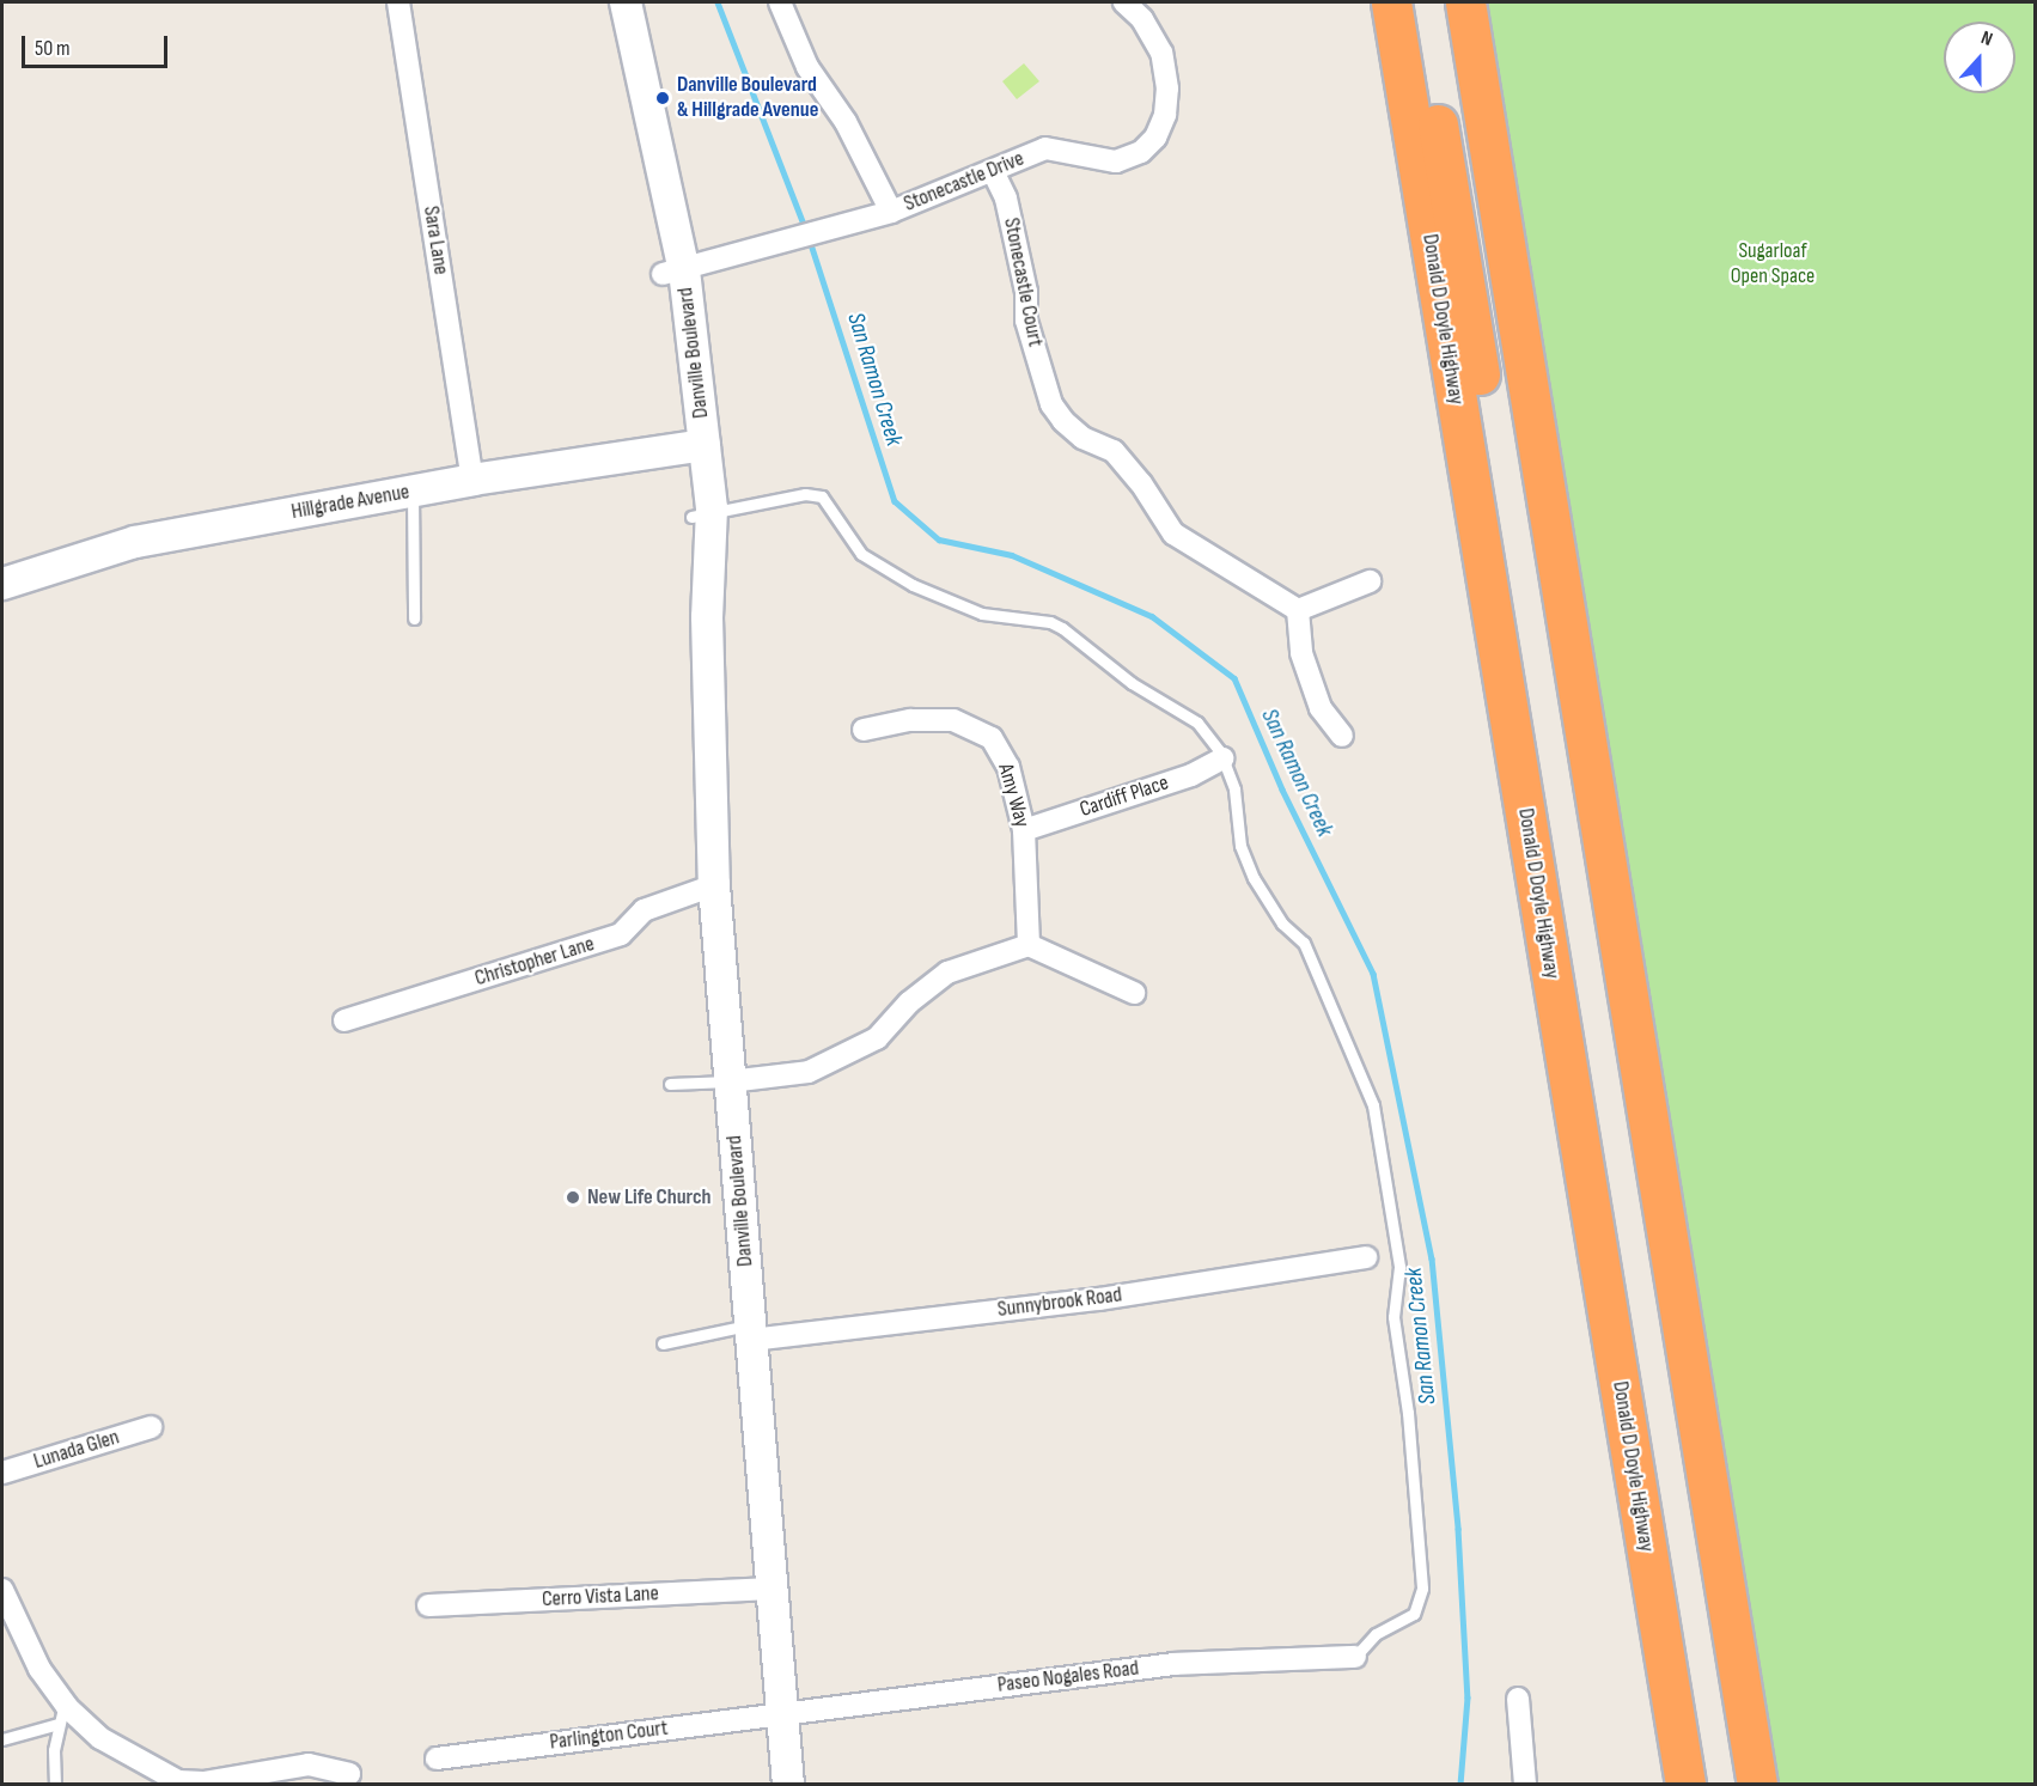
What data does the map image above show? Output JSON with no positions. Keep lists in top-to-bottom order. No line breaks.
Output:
{"streets":{"highway":["Donald D Doyle Highway"],"main road":["Danville Boulevard","Hillgrade Avenue"],"street":["Stonecastle Drive","Sara Lane","Stonecastle Court","Amy Way","Cardiff Place","Christopher Lane","Sunnybrook Road","Lunada Glen","Cerro Vista Lane","Paseo Nogales Road","Parlington Court"]},"crossings":[["Stonecastle Drive","Stonecastle Court"],["Stonecastle Drive","Danville Boulevard"],["Sara Lane","Hillgrade Avenue"],["Danville Boulevard","Hillgrade Avenue"],["Danville Boulevard","Christopher Lane"],["Danville Boulevard","Sunnybrook Road"],["Danville Boulevard","Cerro Vista Lane"],["Danville Boulevard","Paseo Nogales Road"],["Danville Boulevard","Parlington Court"],["Amy Way","Cardiff Place"],["Paseo Nogales Road","Parlington Court"]],"water":["San Ramon Creek"],"parks":["Sugarloaf Open Space"],"places":["Danville Boulevard & Hillgrade Avenue","New Life Church"],"scale_bar":"50 m","north":"top"}
